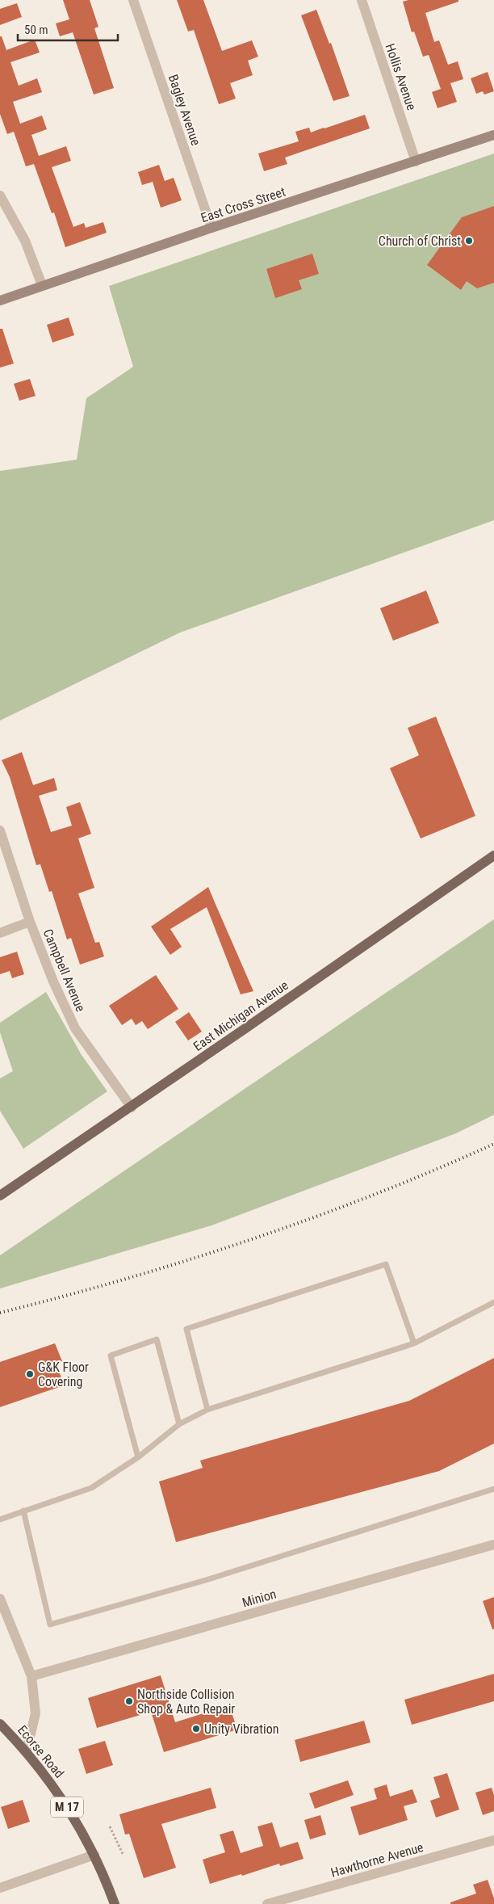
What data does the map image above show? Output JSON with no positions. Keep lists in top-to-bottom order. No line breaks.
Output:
{"streets":{"main road":["East Michigan Avenue","Ecorse Road","M 17"],"street":["Hollis Avenue","Bagley Avenue","East Cross Street","Campbell Avenue","Minion","Hawthorne Avenue"]},"crossings":[["Hollis Avenue","East Cross Street"],["Bagley Avenue","East Cross Street"],["Campbell Avenue","East Michigan Avenue"]],"places":["Church of Christ","G&K Floor Covering","Northside Collision Shop & Auto Repair","Unity Vibration"],"scale_bar":"50 m"}
